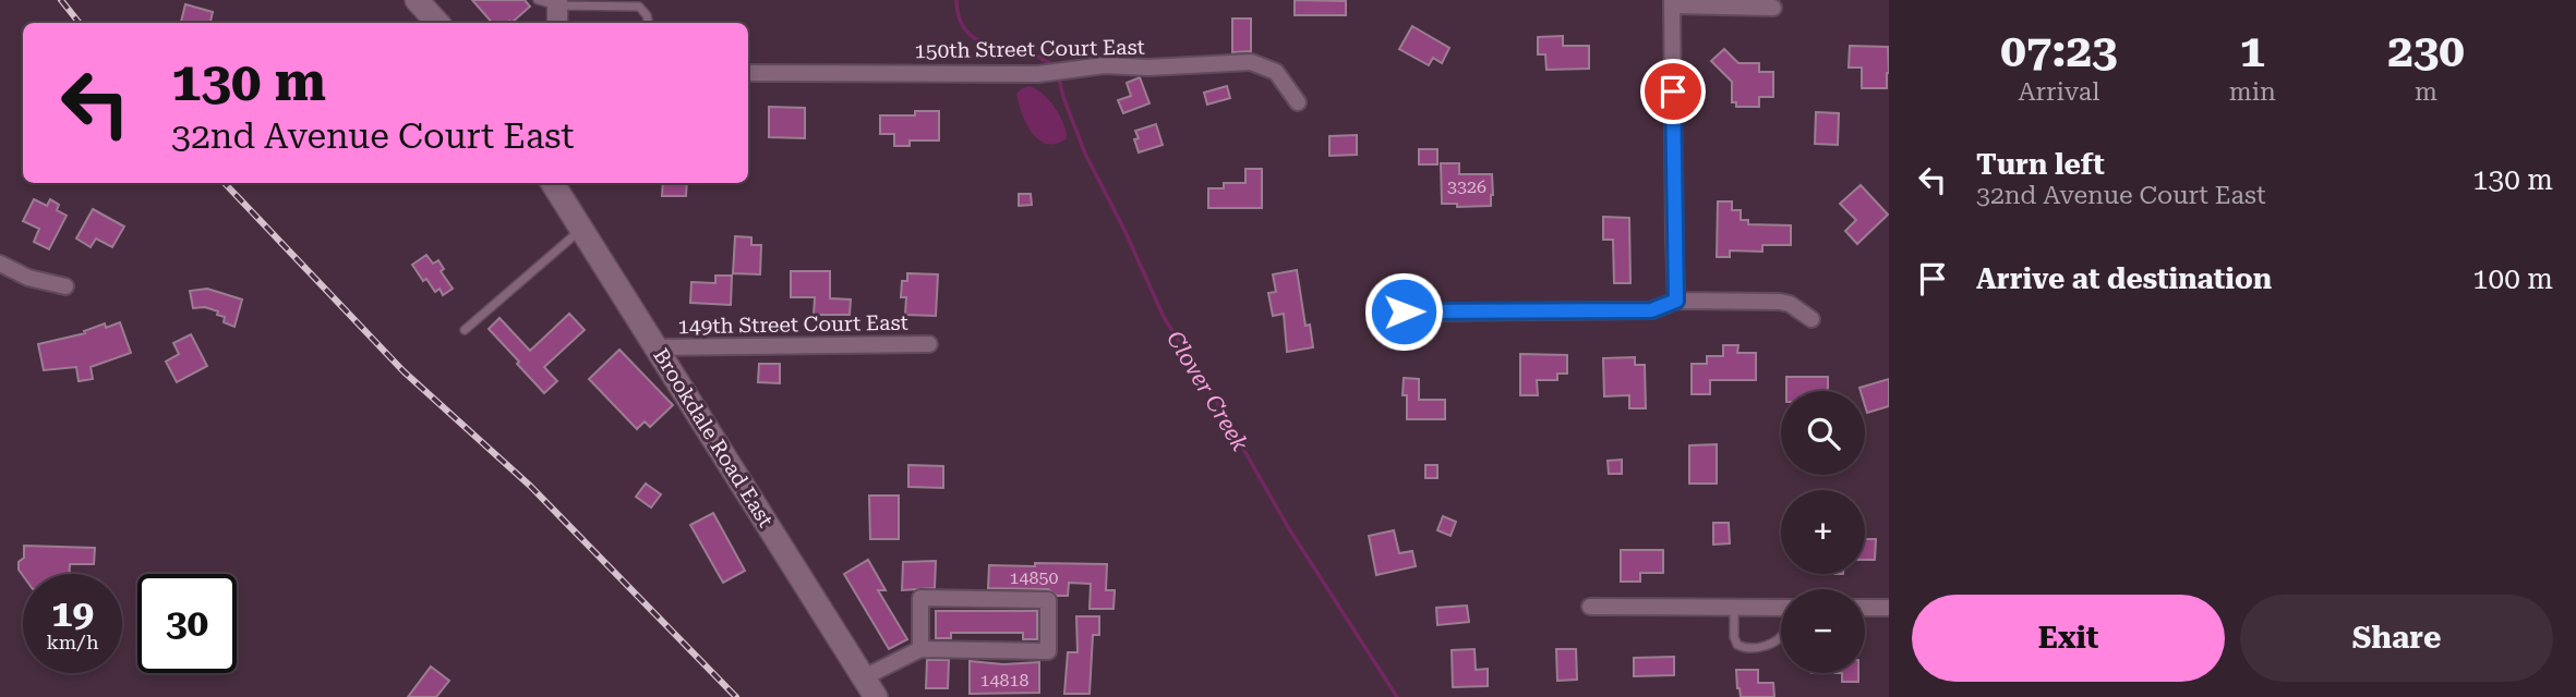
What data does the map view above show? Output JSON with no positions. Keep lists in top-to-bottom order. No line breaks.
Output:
{"streets":{"main road":["Brookdale Road East"],"street":["150th Street Court East","149th Street Court East"]},"crossings":[["149th Street Court East","Brookdale Road East"]],"water":["Clover Creek"],"house_numbers":["3326","14850","14818"],"page":{"eta":["07:23","Arrival","1","min","230","m"],"turn":["130 m","32nd Avenue Court East"],"list":[{"name":"Turn left","note":"32nd Avenue Court East","value":"130 m"},{"name":"Arrive at destination","value":"100 m"}],"map_buttons":["+","−"],"speed":"19 km/h","limit":"30","buttons":["Exit","Share"]}}
